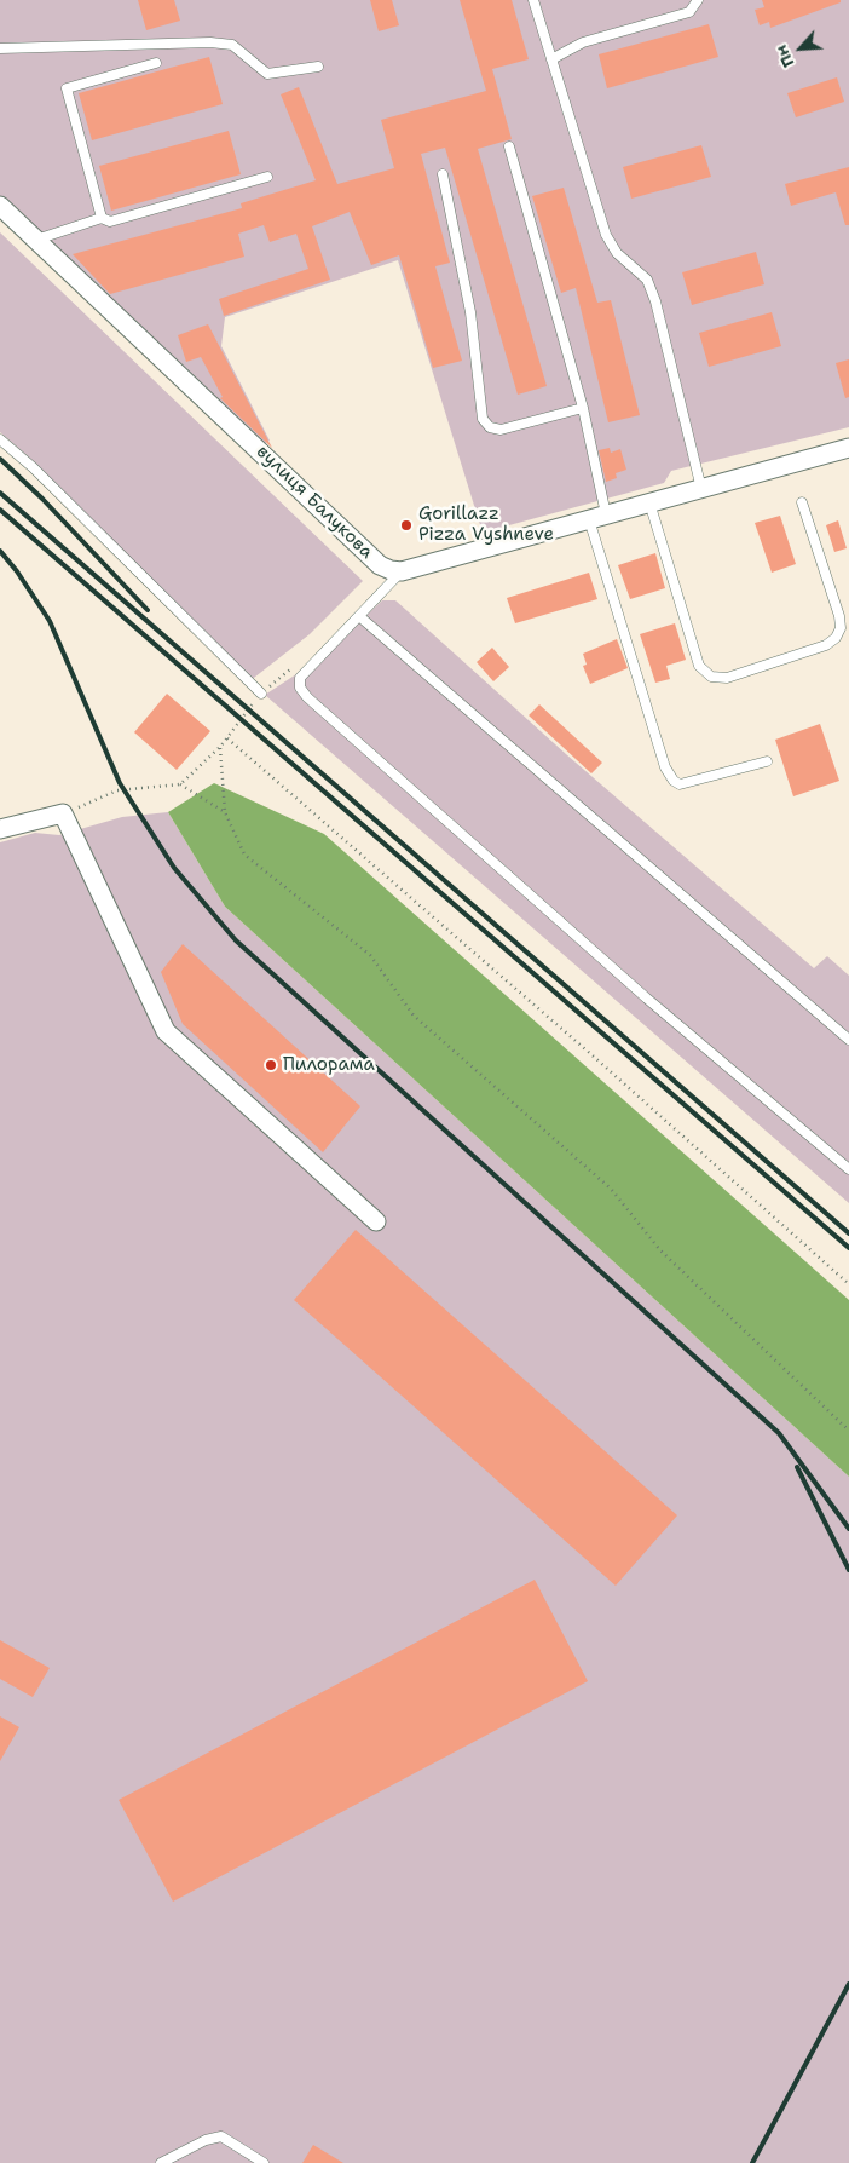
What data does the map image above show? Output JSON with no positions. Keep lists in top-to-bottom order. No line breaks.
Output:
{"streets":{"street":["вулиця Балукова"]},"places":["Gorillazz Pizza Vyshneve","Пилорама"],"north":"bottom left"}
